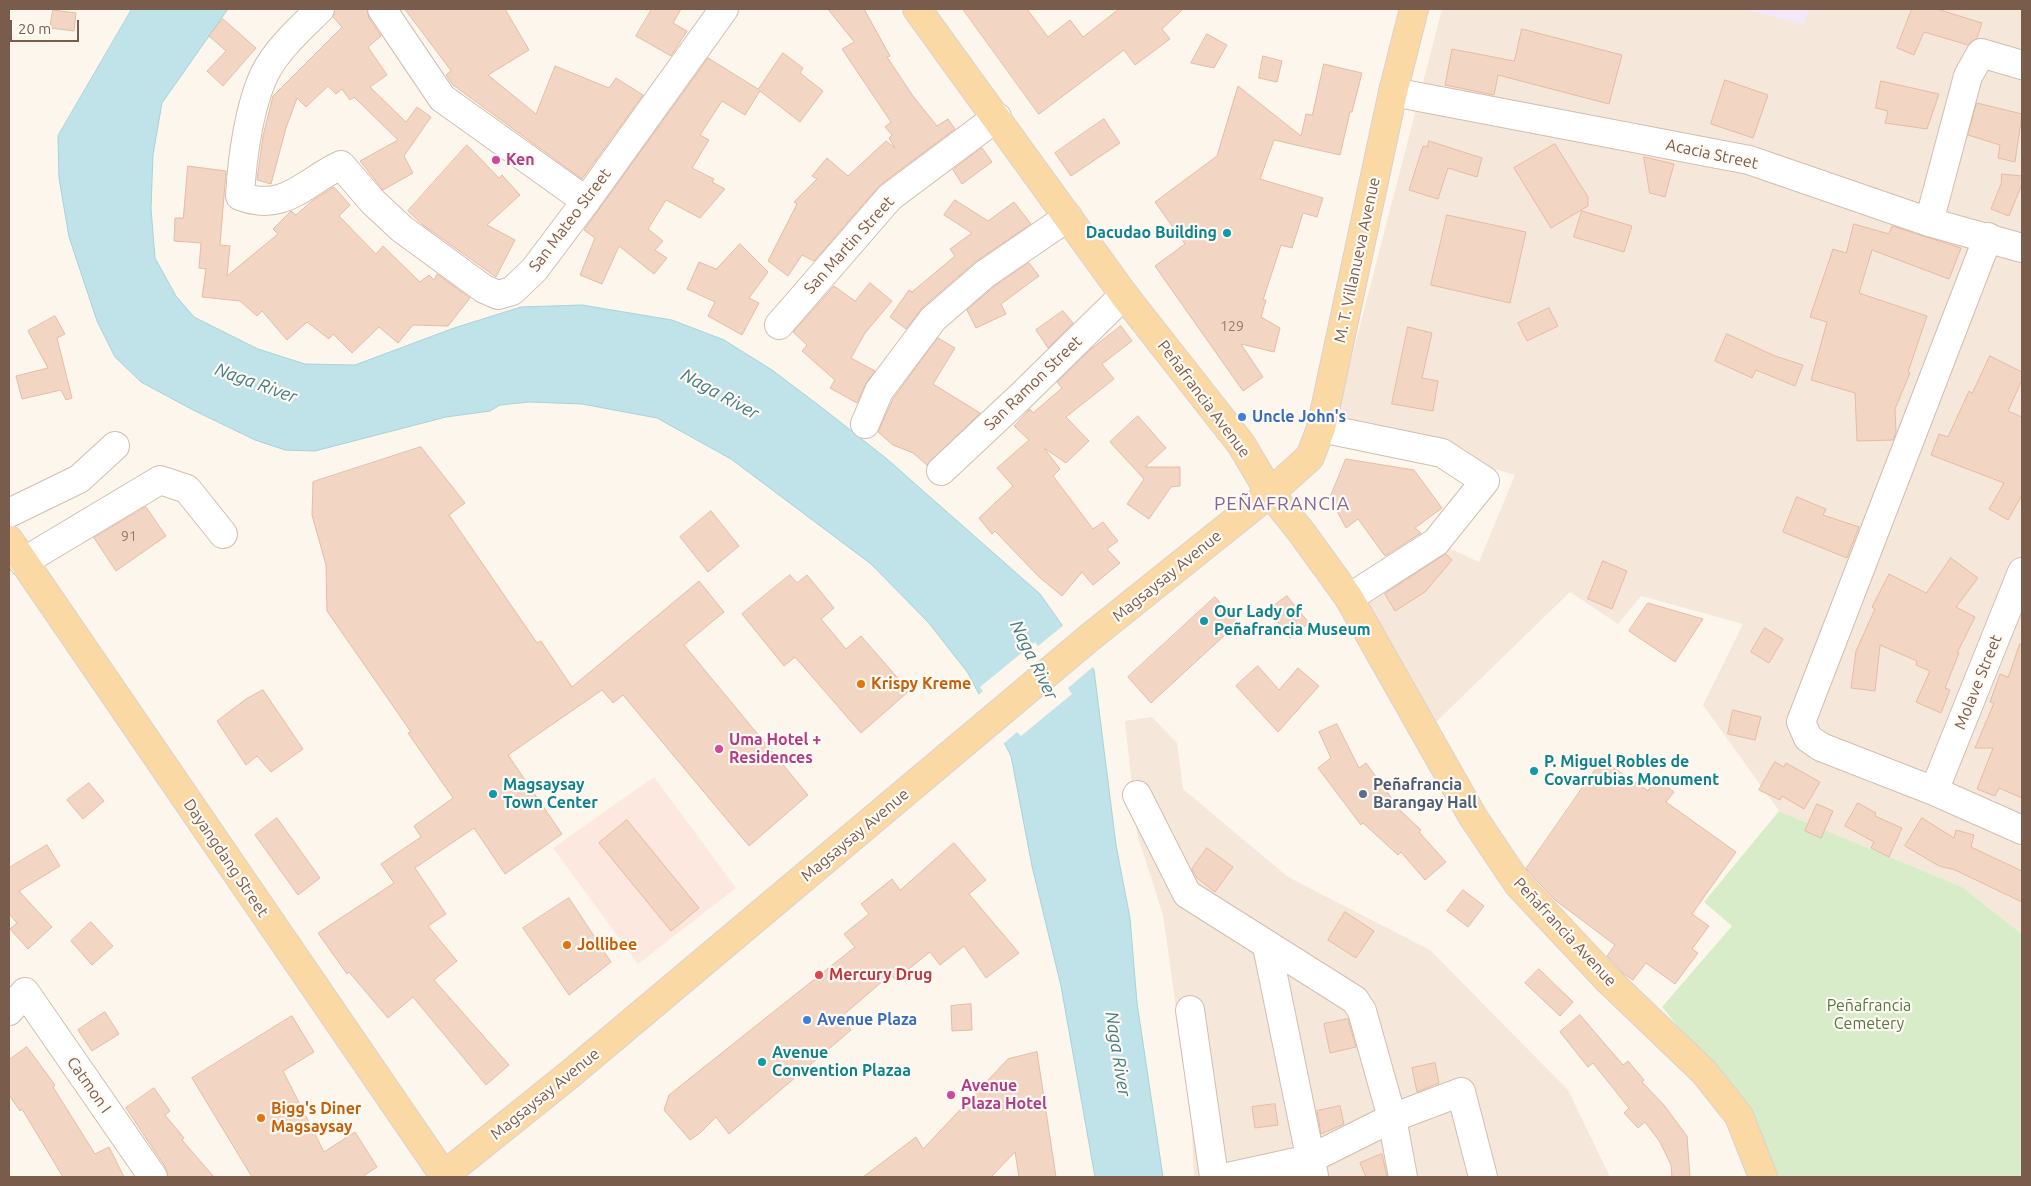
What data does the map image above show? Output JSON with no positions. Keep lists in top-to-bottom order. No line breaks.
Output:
{"streets":{"main road":["M. T. Villanueva Avenue","Peñafrancia Avenue","Magsaysay Avenue","Dayangdang Street"],"street":["Acacia Street","San Mateo Street","San Martin Street","San Ramon Street","Molave Street","Catmon I"]},"crossings":[["Acacia Street","M. T. Villanueva Avenue"],["San Martin Street","Peñafrancia Avenue"],["M. T. Villanueva Avenue","Peñafrancia Avenue"],["M. T. Villanueva Avenue","Magsaysay Avenue"],["San Ramon Street","Peñafrancia Avenue"],["Peñafrancia Avenue","Magsaysay Avenue"],["Magsaysay Avenue","Dayangdang Street"]],"districts":["PEÑAFRANCIA"],"water":["Naga River"],"parks":["Peñafrancia Cemetery"],"places":["Ken","Dacudao Building","Uncle John's","Our Lady of Peñafrancia Museum","Krispy Kreme","Uma Hotel + Residences","P. Miguel Robles de Covarrubias Monument","Magsaysay Town Center","Peñafrancia Barangay Hall","Jollibee","Mercury Drug","Avenue Plaza","Avenue Convention Plazaa","Avenue Plaza Hotel","Bigg's Diner Magsaysay"],"house_numbers":["129","91"],"scale_bar":"20 m"}
